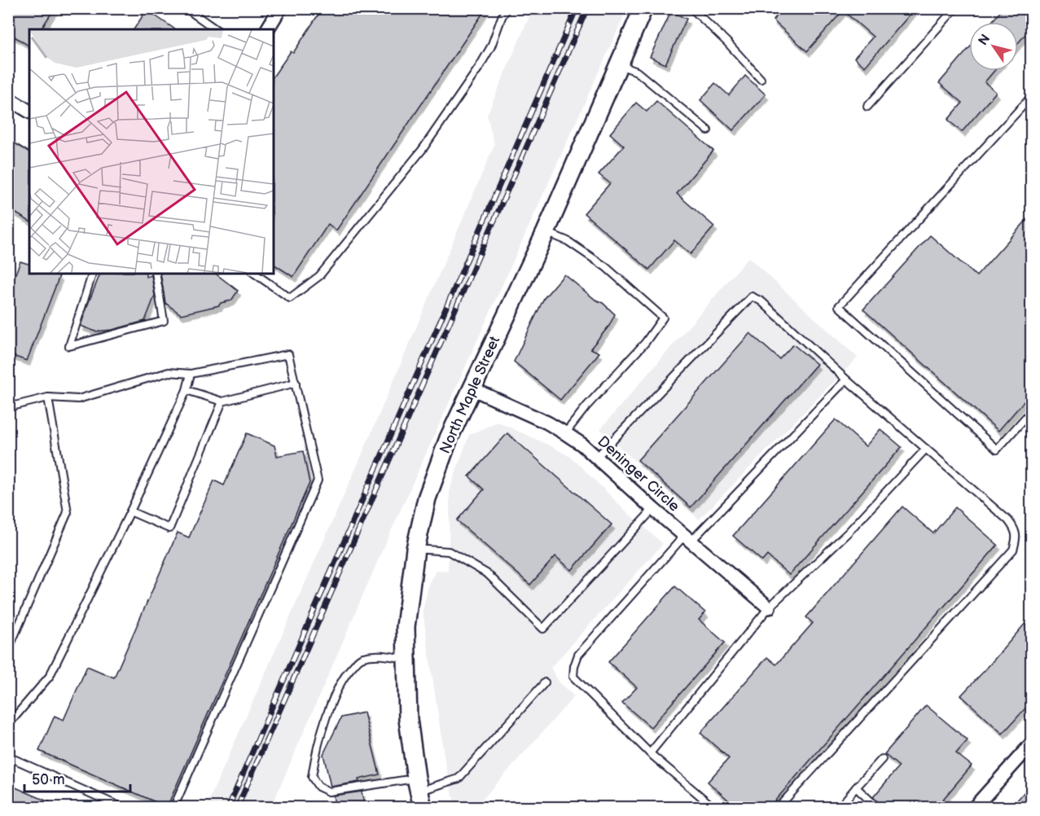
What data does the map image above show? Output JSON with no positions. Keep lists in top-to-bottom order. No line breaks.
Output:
{"streets":{"main road":["North Maple Street"],"street":["Deninger Circle"]},"crossings":[["North Maple Street","Deninger Circle"]],"scale_bar":"50 m","north":"top left"}
